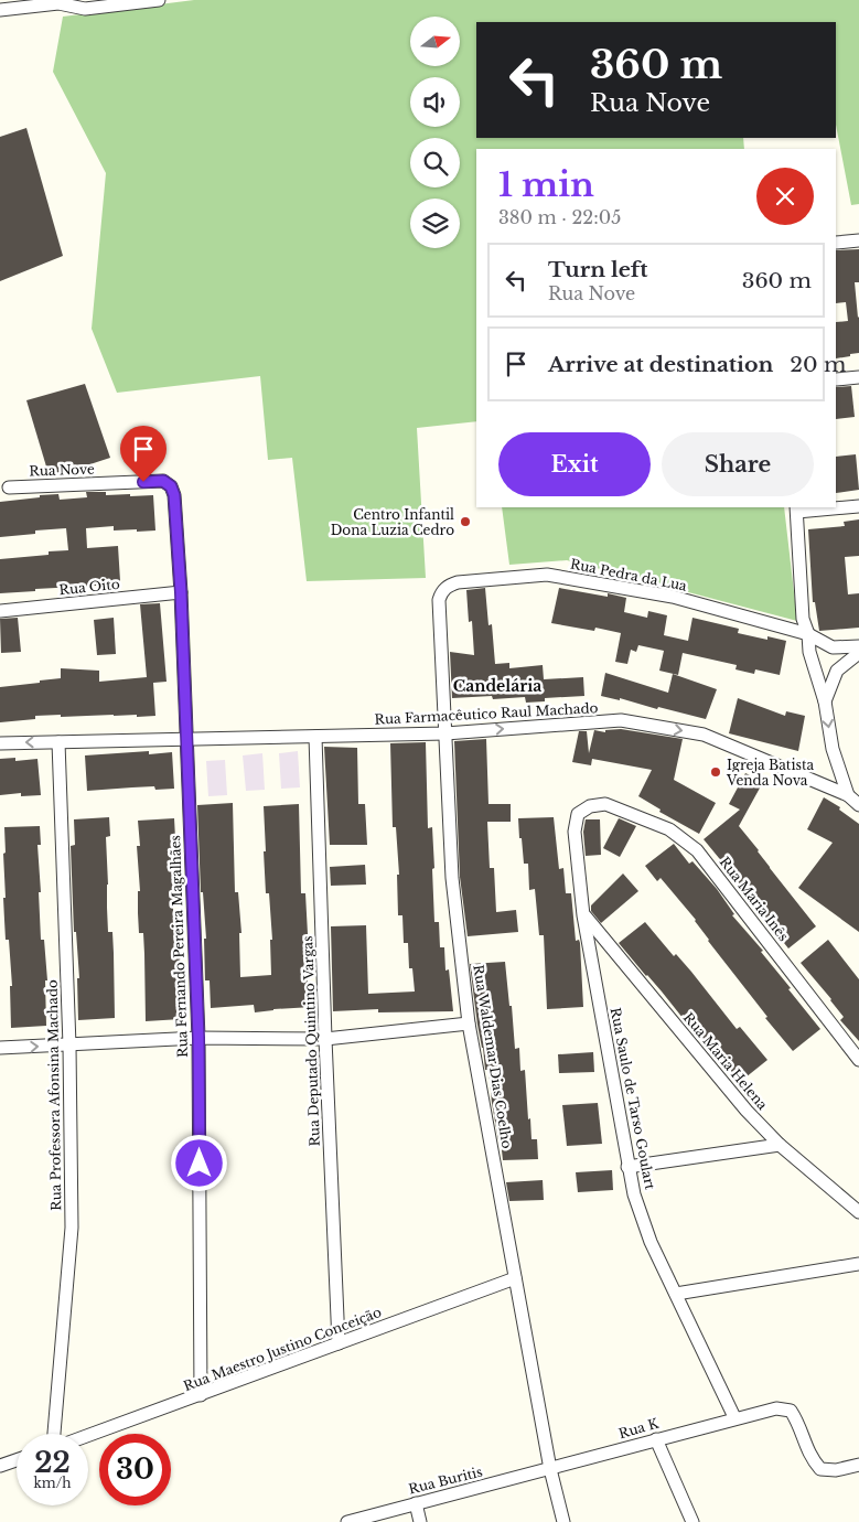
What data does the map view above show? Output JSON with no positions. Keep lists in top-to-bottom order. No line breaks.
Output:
{"streets":{"street":["Rua Nove","Rua Pedra da Lua","Rua Oito","Rua Farmacêutico Raul Machado","Rua Maria Inês","Rua Fernando Pereira Magalhães","Rua Deputado Quintino Vargas","Rua Waldemar Dias Coelho","Rua Maria Helena","Rua Professora Afonsina Machado","Rua Saulo de Tarso Goulart","Rua Maestro Justino Conceição","Rua K","Rua Buritis"]},"crossings":[["Rua Nove","Rua Fernando Pereira Magalhães"],["Rua Pedra da Lua","Rua Waldemar Dias Coelho"],["Rua Oito","Rua Fernando Pereira Magalhães"],["Rua Farmacêutico Raul Machado","Rua Fernando Pereira Magalhães"],["Rua Farmacêutico Raul Machado","Rua Deputado Quintino Vargas"],["Rua Farmacêutico Raul Machado","Rua Waldemar Dias Coelho"],["Rua Farmacêutico Raul Machado","Rua Professora Afonsina Machado"],["Rua Maria Inês","Rua Saulo de Tarso Goulart"],["Rua Fernando Pereira Magalhães","Rua Maestro Justino Conceição"],["Rua Deputado Quintino Vargas","Rua Maestro Justino Conceição"],["Rua Waldemar Dias Coelho","Rua Maestro Justino Conceição"],["Rua Waldemar Dias Coelho","Rua K"],["Rua Waldemar Dias Coelho","Rua Buritis"],["Rua Maria Helena","Rua Saulo de Tarso Goulart"],["Rua Saulo de Tarso Goulart","Rua K"],["Rua K","Rua Buritis"]],"districts":["Candelária"],"places":["Centro Infantil Dona Luzia Cedro","Igreja Batista Venda Nova"],"north":"right","page":{"turn":["360 m","Rua Nove"],"heading":["1 min","380 m · 22:05"],"list":[{"name":"Turn left","note":"Rua Nove","value":"360 m"},{"name":"Arrive at destination","value":"20 m"}],"buttons":["Exit","Share"],"speed":"22 km/h","limit":"30"}}
